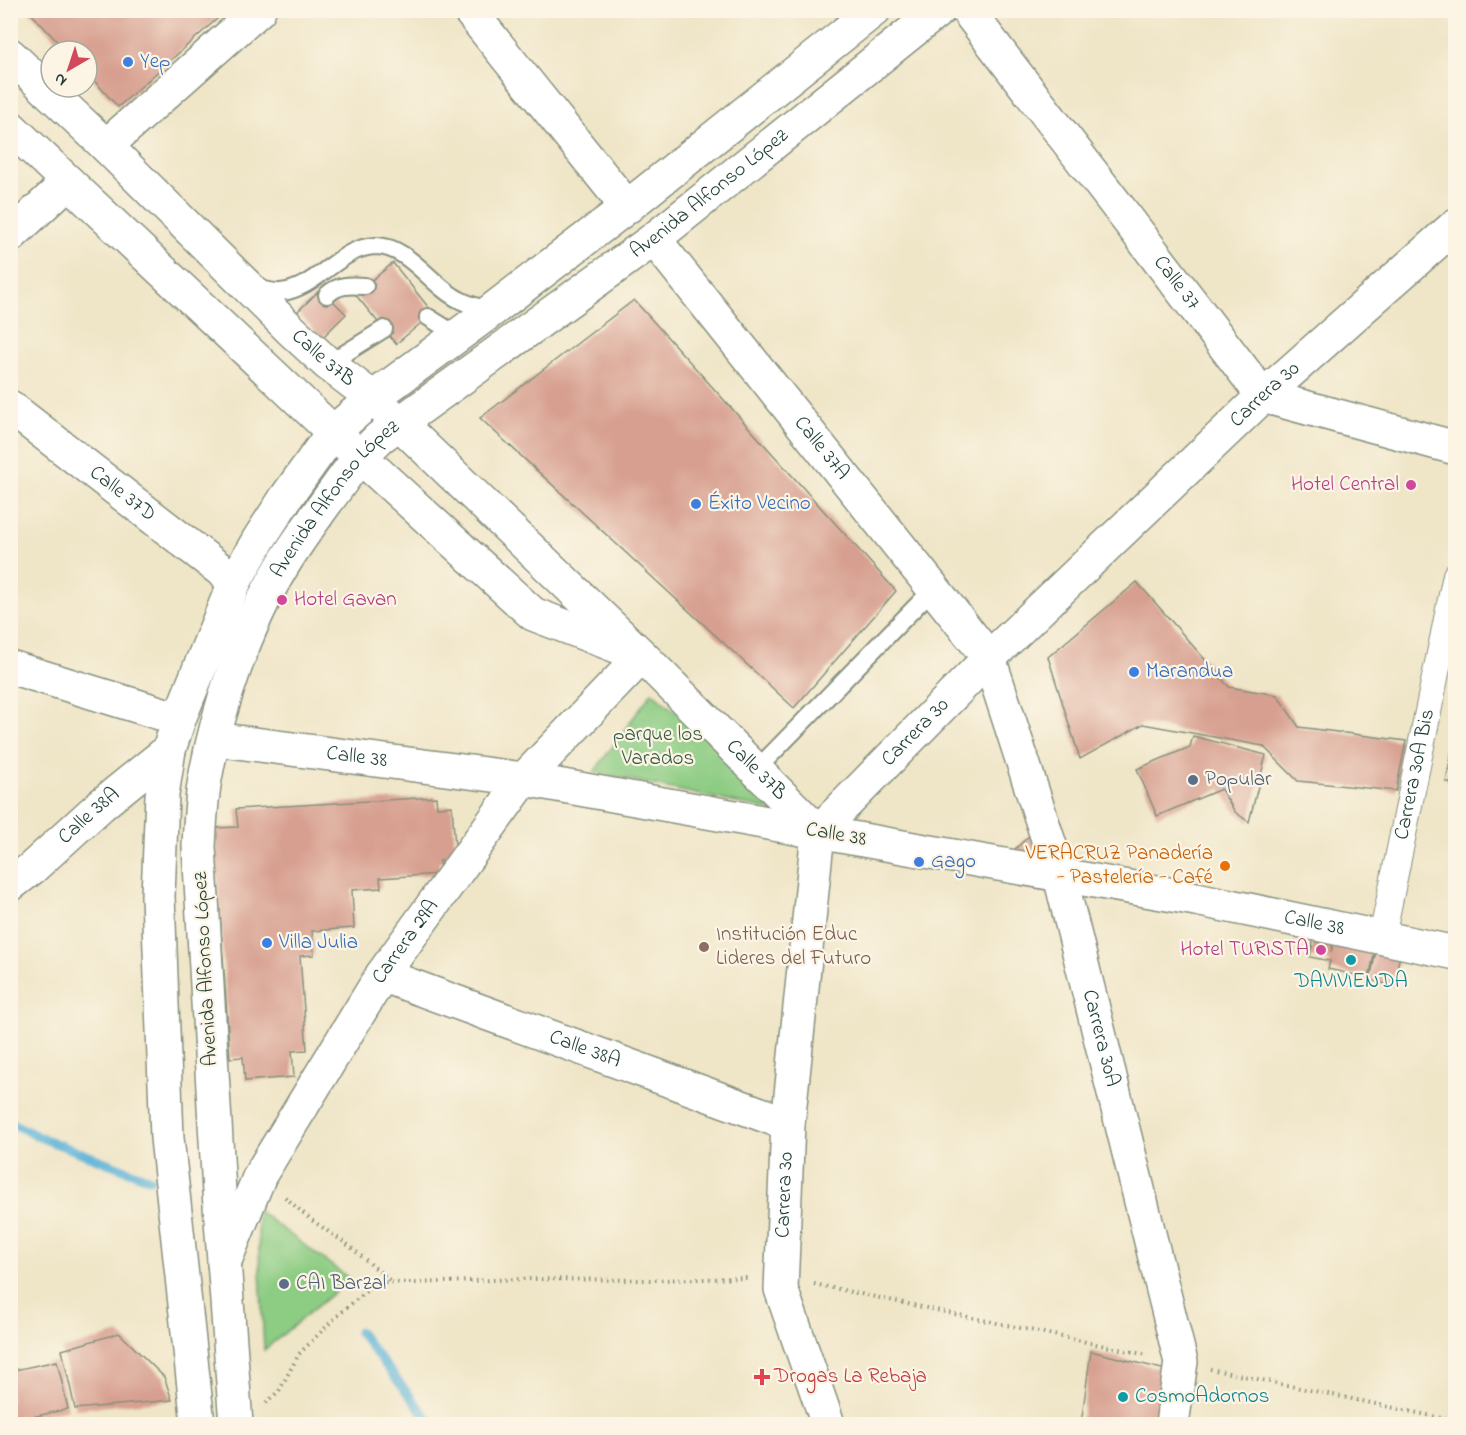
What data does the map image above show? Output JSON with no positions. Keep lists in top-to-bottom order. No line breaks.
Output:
{"streets":{"street":["Avenida Alfonso López","Calle 37","Calle 37B","Carrera 30","Calle 37A","Calle 37D","Calle 38","Carrera 30A Bis","Calle 38A","Carrera 29A","Carrera 30A"]},"crossings":[["Avenida Alfonso López","Calle 37B"],["Avenida Alfonso López","Calle 37A"],["Avenida Alfonso López","Calle 37D"],["Avenida Alfonso López","Calle 38"],["Avenida Alfonso López","Calle 38A"],["Avenida Alfonso López","Carrera 29A"],["Calle 37","Carrera 30"],["Calle 37B","Carrera 30"],["Calle 37B","Calle 38"],["Calle 37B","Carrera 29A"],["Carrera 30","Calle 37A"],["Carrera 30","Calle 38"],["Carrera 30","Calle 38A"],["Carrera 30","Carrera 30A"],["Calle 37A","Carrera 30A"],["Calle 38","Carrera 30A Bis"],["Calle 38","Carrera 29A"],["Calle 38","Carrera 30A"],["Calle 38A","Carrera 29A"]],"parks":["parque los Varados"],"places":{"other":["Yep","Hotel Central","Éxito Vecino","Hotel Gavan","Marandua","Popular","Gago","VERACRUZ Panadería - Pastelería - Café","Villa Julia","Institución Educ Lideres del Futuro","Hotel TURISTA","DAVIVIENDA","CAI Barzal","CosmoAdornos"],"health":["Drogas La Rebaja"]},"north":"bottom left"}
